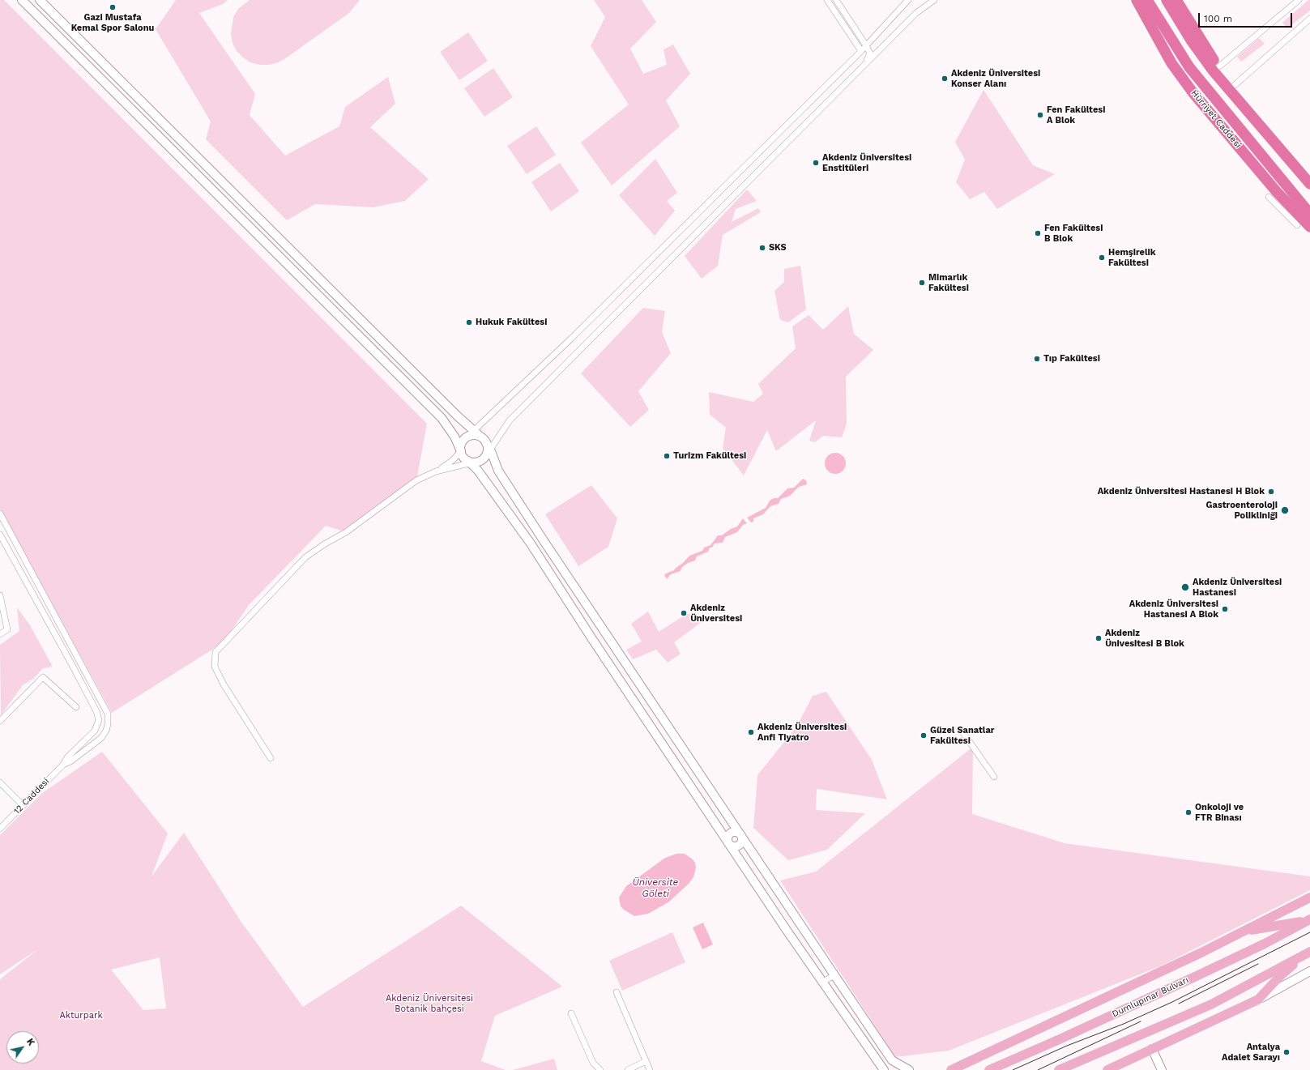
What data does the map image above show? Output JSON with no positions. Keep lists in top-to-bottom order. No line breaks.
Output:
{"streets":{"highway":["Hürriyet Caddesi"],"main road":["Dumlupınar Bulvarı"],"street":["12 Caddesi"]},"water":["Üniversite Göleti"],"parks":["Akdeniz Üniversitesi Botanik bahçesi","Akturpark"],"places":["Gazi Mustafa Kemal Spor Salonu","Akdeniz Üniversitesi Konser Alanı","Fen Fakültesi A Blok","Akdeniz Üniversitesi Enstitüleri","Fen Fakültesi B Blok","SKS","Hemşirelik Fakültesi","Mimarlık Fakültesi","Hukuk Fakültesi","Tıp Fakültesi","Turizm Fakültesi","Akdeniz Üniversitesi Hastanesi H Blok","Gastroenteroloji Polikliniği","Akdeniz Üniversitesi Hastanesi","Akdeniz Üniversitesi Hastanesi A Blok","Akdeniz Üniversitesi","Akdeniz Ünivesitesi B Blok","Akdeniz Üniversitesi Anfi Tiyatro","Güzel Sanatlar Fakültesi","Onkoloji ve FTR Binası","Antalya Adalet Sarayı"],"scale_bar":"100 m","north":"top right"}
